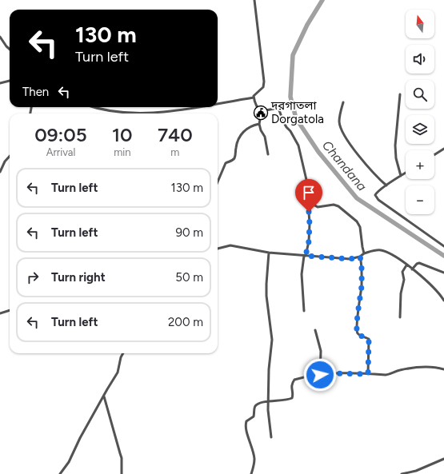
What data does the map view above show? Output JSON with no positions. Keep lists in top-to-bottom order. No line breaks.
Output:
{"water":["Chandana"],"places":{"public building":["দরগাতলা Dorgatola"]},"north":"top","page":{"map_buttons":["+","−"],"turn":["130 m","Turn left"],"then":"Then","eta":["09:05","Arrival","10","min","740","m"],"list":[{"name":"Turn left","value":"130 m"},{"name":"Turn left","value":"90 m"},{"name":"Turn right","value":"50 m"},{"name":"Turn left","value":"200 m"}]}}
